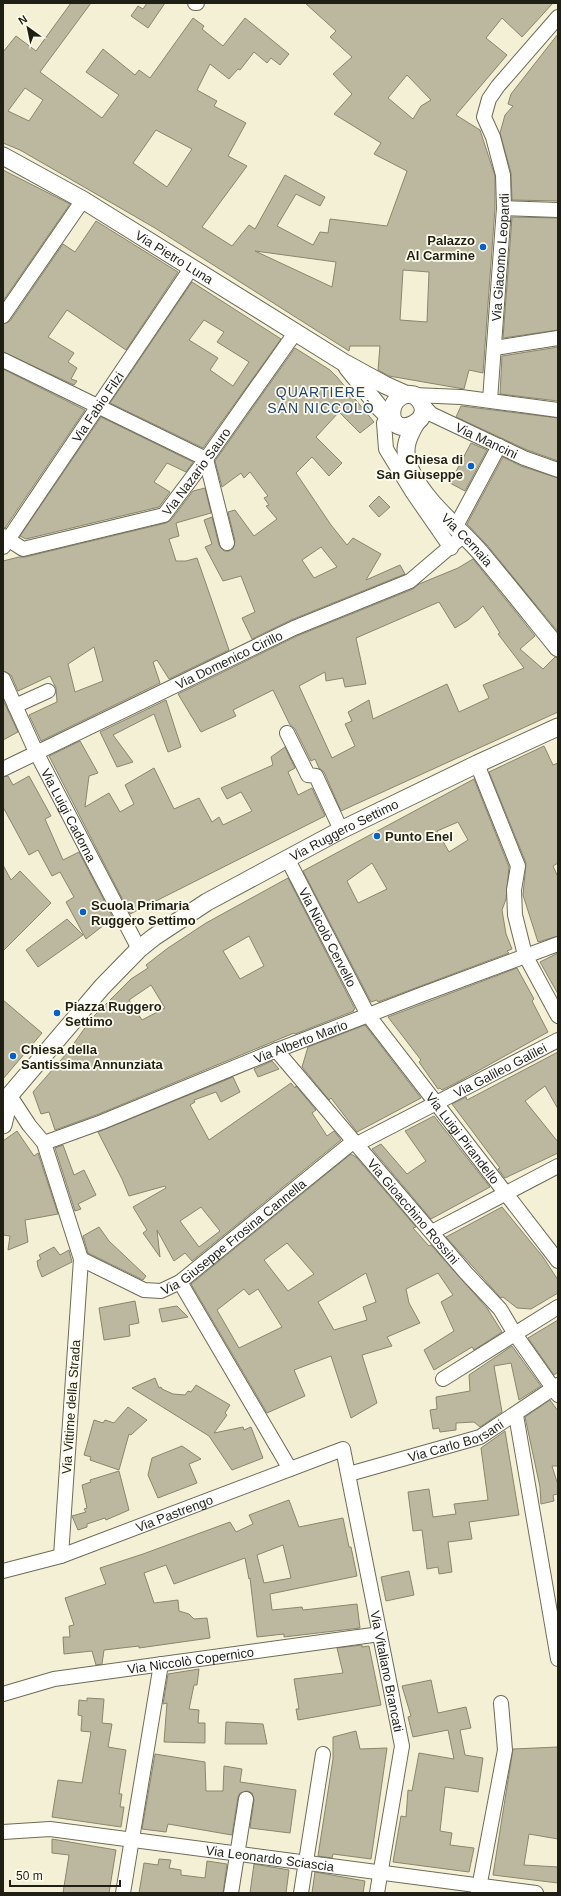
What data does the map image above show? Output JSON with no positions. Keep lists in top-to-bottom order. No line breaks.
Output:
{"streets":{"street":["Via Pietro Luna","Via Giacomo Leopardi","Via Fabio Filzi","Via Mancini","Via Nazario Sauro","Via Cernaia","Via Domenico Cirillo","Via Luigi Cadorna","Via Ruggero Settimo","Via Nicolò Cervello","Via Alberto Mario","Via Galileo Galilei","Via Luigi Pirandello","Via Gioacchino Rossini","Via Giuseppe Frosina Cannella","Via Vittime della Strada","Via Carlo Borsani","Via Pastrengo","Via Niccolò Copernico","Via Vitaliano Brancati","Via Leonardo Sciascia"]},"crossings":[["Via Pietro Luna","Via Fabio Filzi"],["Via Pietro Luna","Via Mancini"],["Via Pietro Luna","Via Nazario Sauro"],["Via Pietro Luna","Via Cernaia"],["Via Fabio Filzi","Via Nazario Sauro"],["Via Mancini","Via Cernaia"],["Via Mancini","Via Domenico Cirillo"],["Via Cernaia","Via Domenico Cirillo"],["Via Domenico Cirillo","Via Luigi Cadorna"],["Via Luigi Cadorna","Via Ruggero Settimo"],["Via Ruggero Settimo","Via Nicolò Cervello"],["Via Nicolò Cervello","Via Alberto Mario"],["Via Nicolò Cervello","Via Luigi Pirandello"],["Via Alberto Mario","Via Luigi Pirandello"],["Via Alberto Mario","Via Gioacchino Rossini"],["Via Galileo Galilei","Via Luigi Pirandello"],["Via Galileo Galilei","Via Gioacchino Rossini"],["Via Galileo Galilei","Via Giuseppe Frosina Cannella"],["Via Gioacchino Rossini","Via Giuseppe Frosina Cannella"],["Via Gioacchino Rossini","Via Carlo Borsani"],["Via Giuseppe Frosina Cannella","Via Vittime della Strada"],["Via Vittime della Strada","Via Pastrengo"],["Via Carlo Borsani","Via Vitaliano Brancati"],["Via Pastrengo","Via Vitaliano Brancati"],["Via Niccolò Copernico","Via Vitaliano Brancati"],["Via Vitaliano Brancati","Via Leonardo Sciascia"]],"districts":["QUARTIERE SAN NICCOLÒ"],"places":["Palazzo Al Carmine","Chiesa di San Giuseppe","Punto Enel","Scuola Primaria Ruggero Settimo","Piazza Ruggero Settimo","Chiesa della Santissima Annunziata"],"scale_bar":"50 m","north":"top left"}
